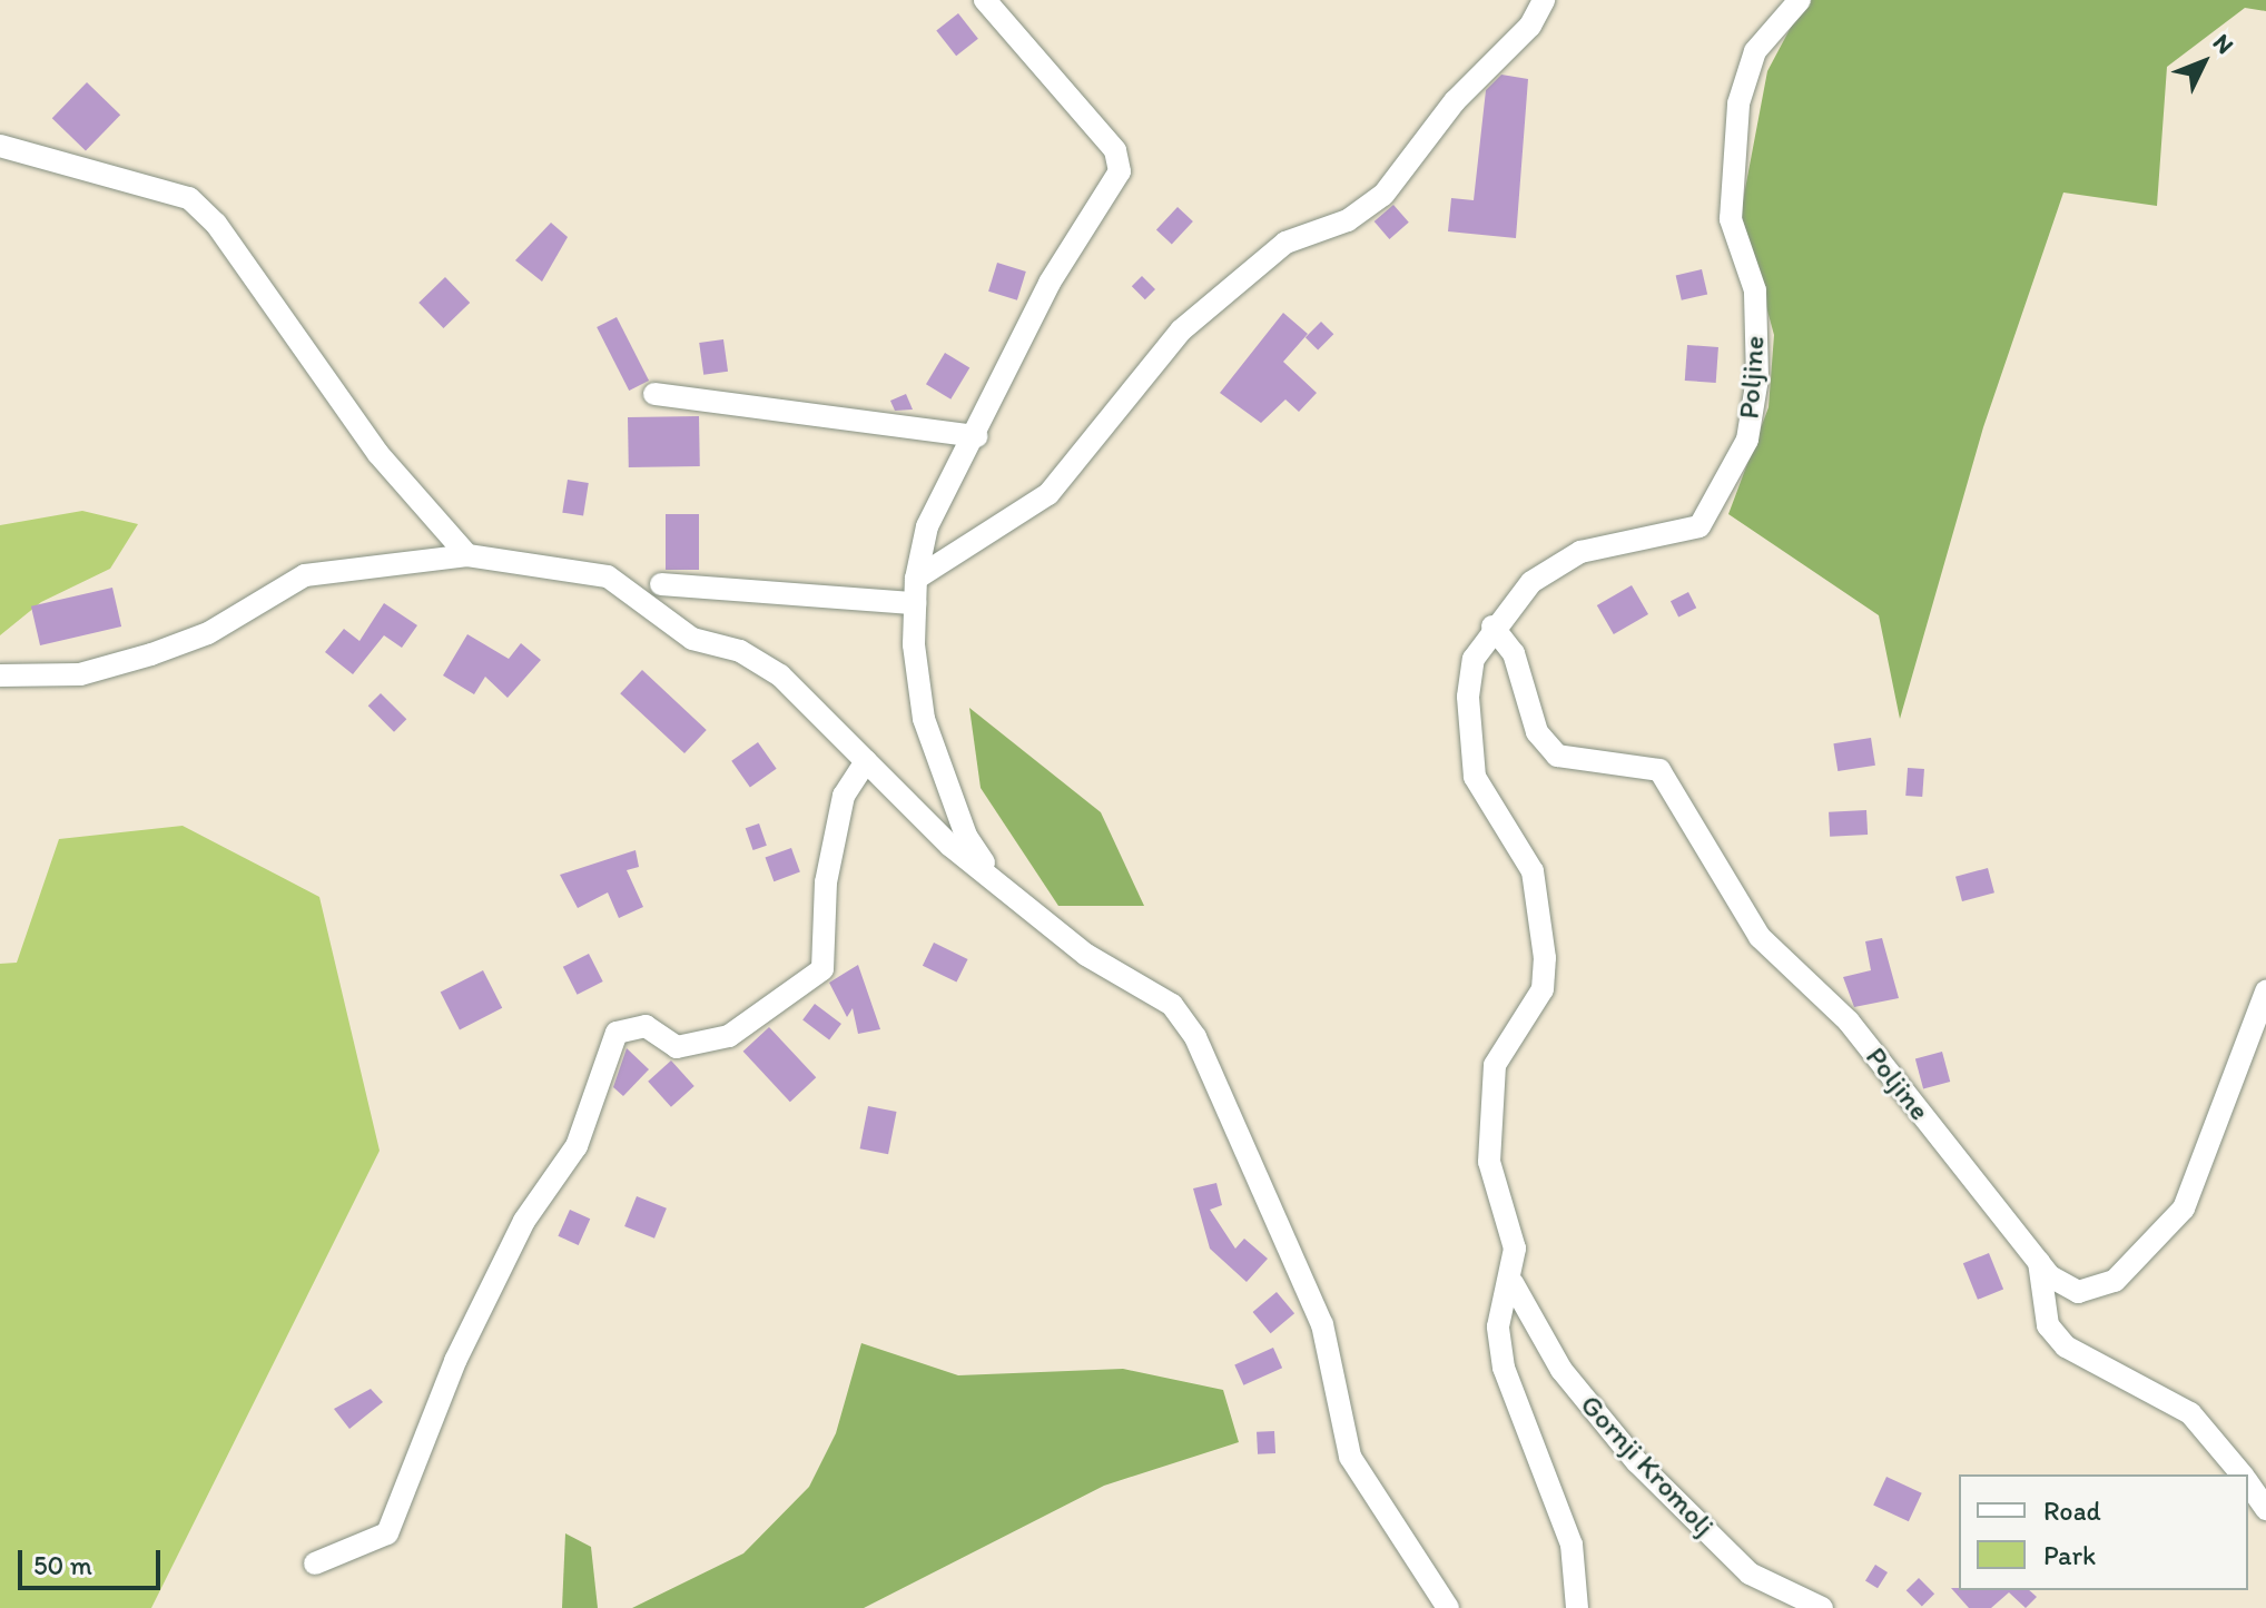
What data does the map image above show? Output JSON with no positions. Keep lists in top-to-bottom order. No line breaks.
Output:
{"streets":{"street":["Poljine","Gornji Kromolj"]},"crossings":[["Poljine","Gornji Kromolj"]],"legend":["Road","Park"],"scale_bar":"50 m","north":"top right"}
